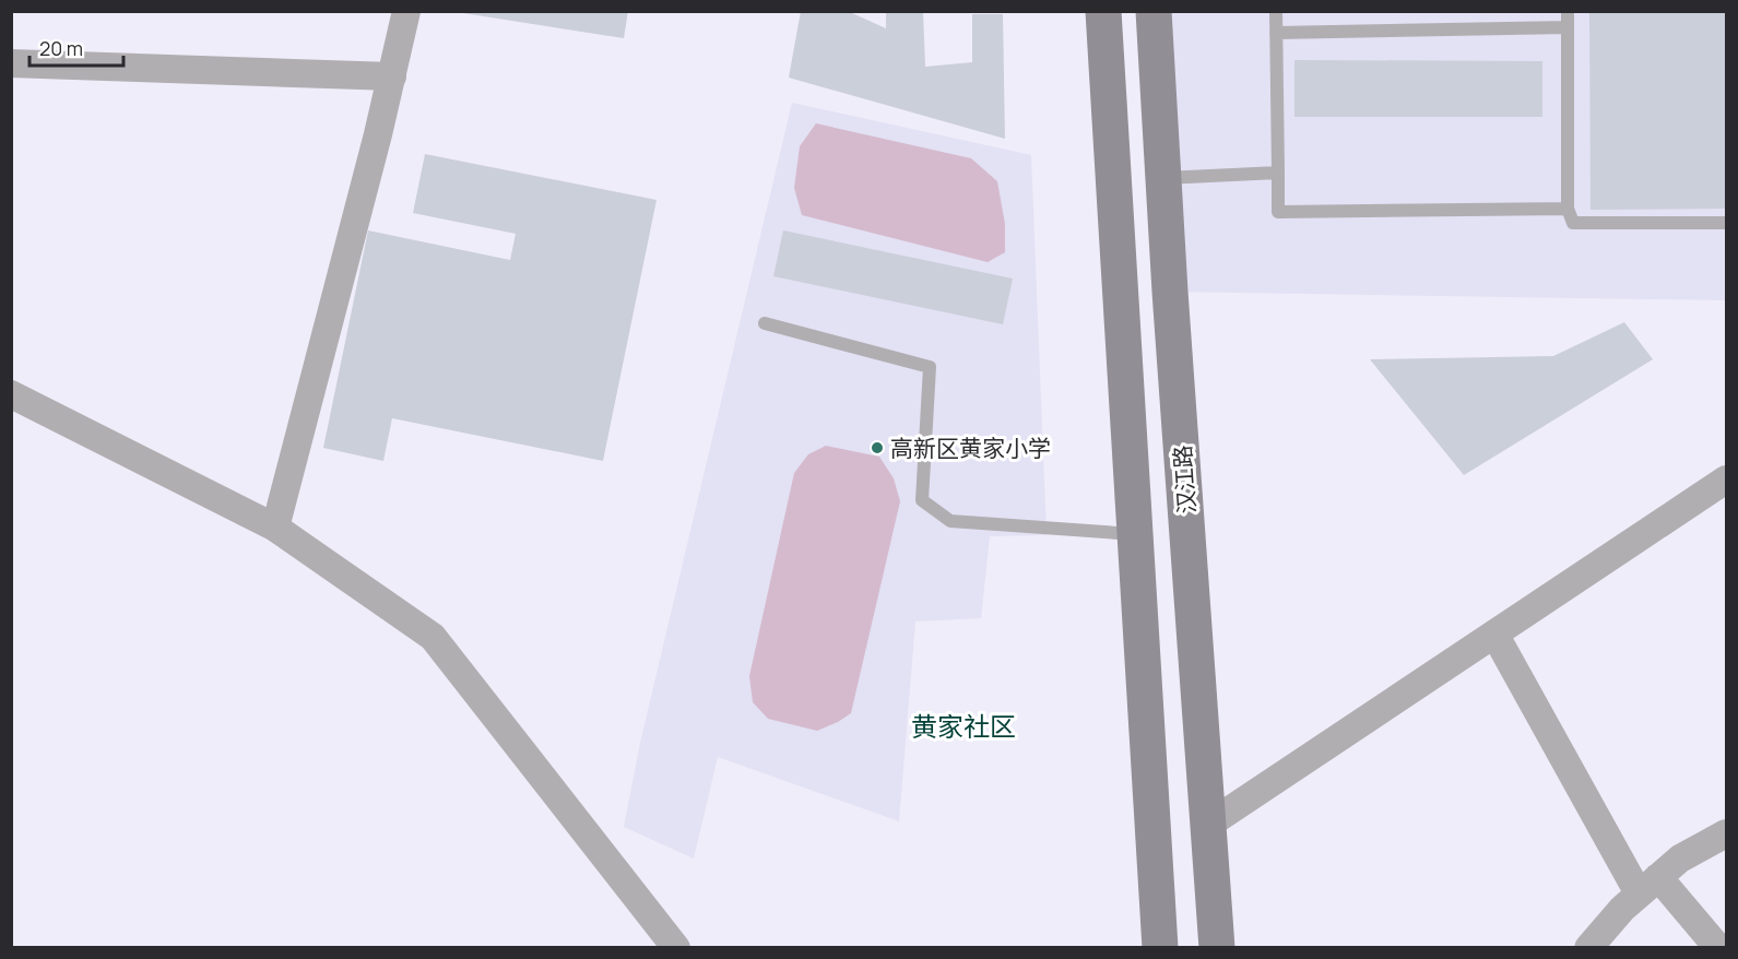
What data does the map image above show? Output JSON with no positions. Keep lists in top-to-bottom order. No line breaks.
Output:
{"streets":{"main road":["汉江路"]},"districts":["黄家社区"],"places":["高新区黄家小学"],"scale_bar":"20 m"}
